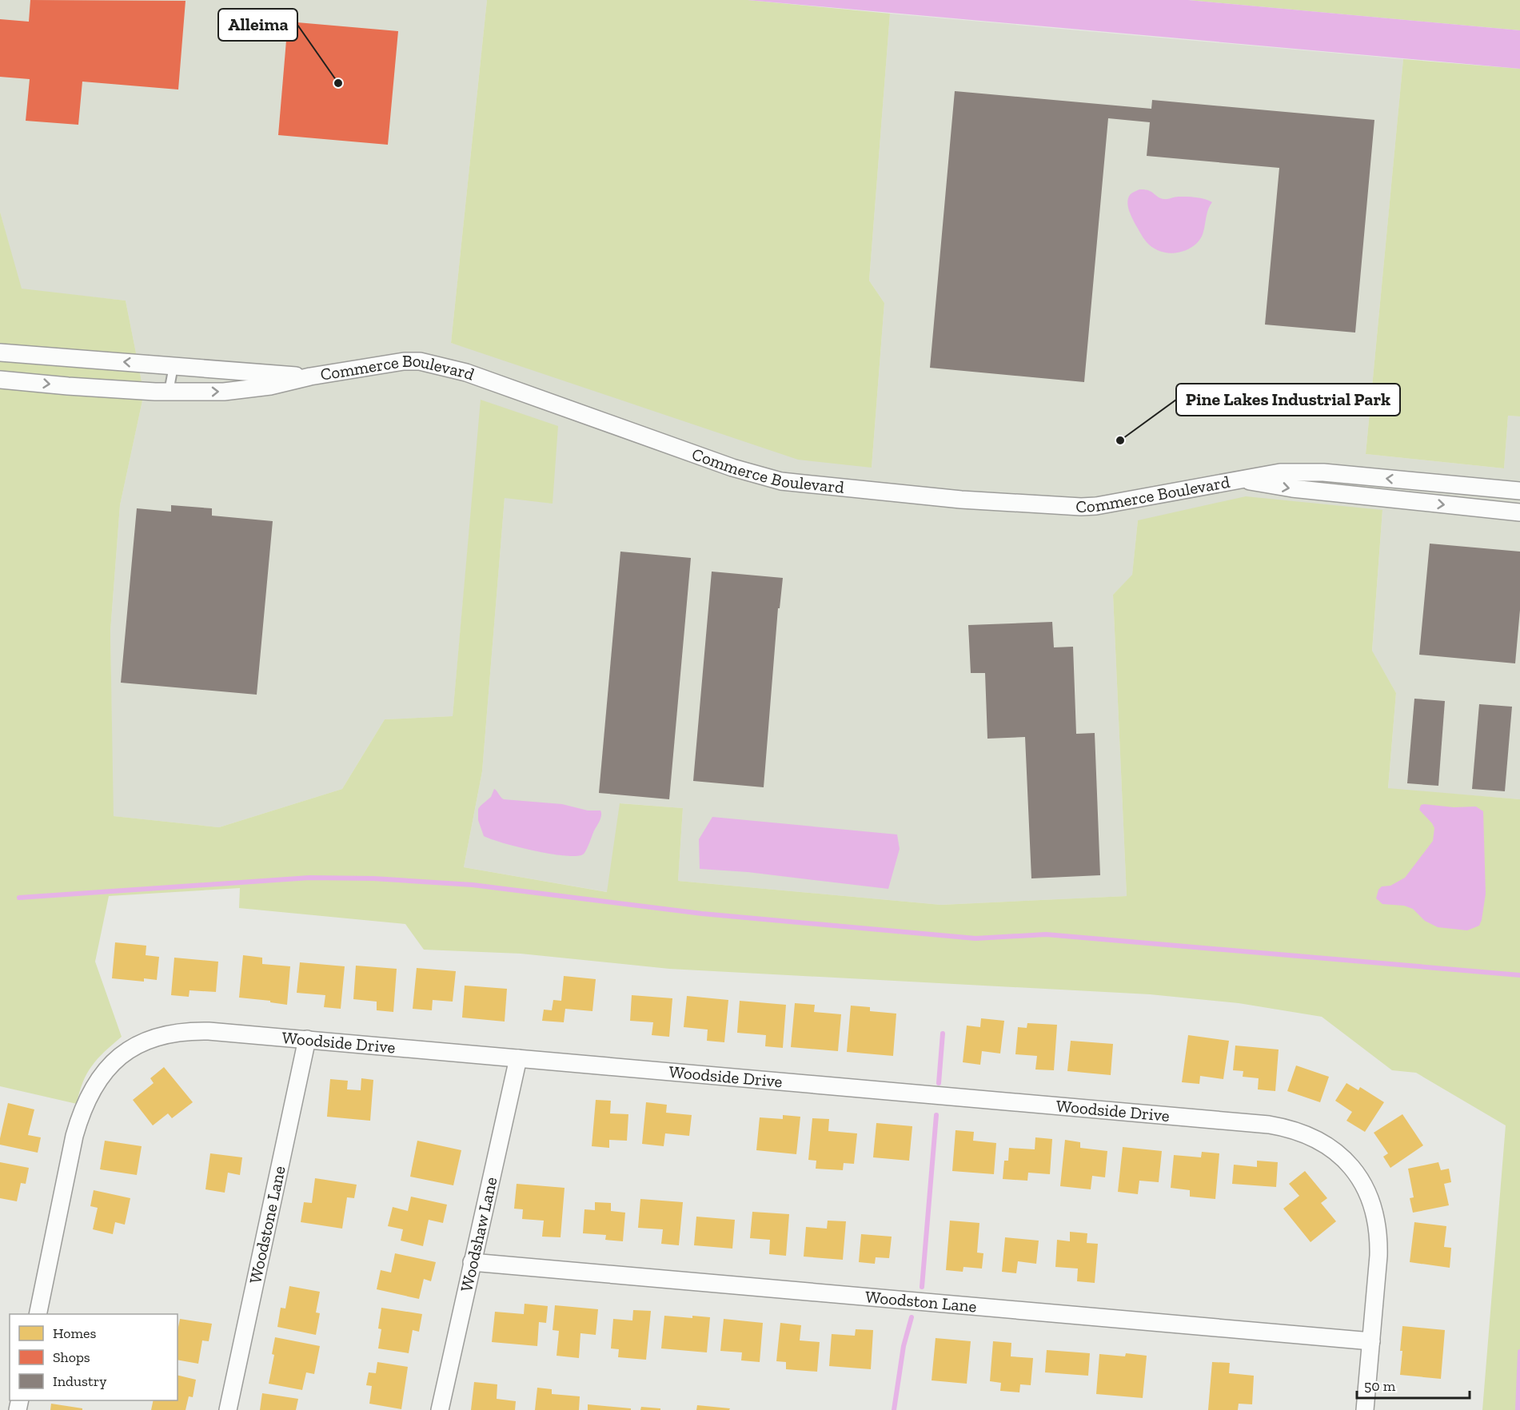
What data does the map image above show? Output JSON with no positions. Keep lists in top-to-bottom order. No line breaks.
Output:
{"streets":{"street":["Commerce Boulevard","Woodside Drive","Woodstone Lane","Woodshaw Lane","Woodston Lane"]},"crossings":[["Woodside Drive","Woodstone Lane"],["Woodside Drive","Woodshaw Lane"],["Woodside Drive","Woodston Lane"],["Woodshaw Lane","Woodston Lane"]],"places":["Alleima","Pine Lakes Industrial Park"],"legend":["Homes","Shops","Industry"],"scale_bar":"50 m"}
